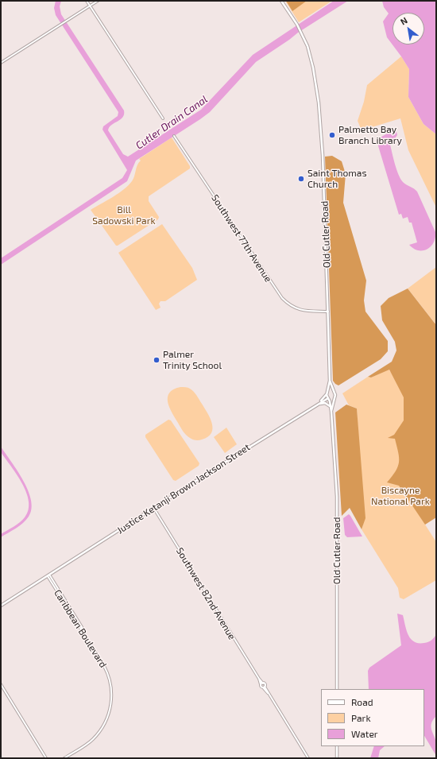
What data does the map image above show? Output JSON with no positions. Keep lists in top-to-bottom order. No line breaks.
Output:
{"streets":{"main road":["Old Cutler Road","Justice Ketanji Brown Jackson Street"],"street":["Southwest 77th Avenue","Southwest 82nd Avenue","Caribbean Boulevard"]},"crossings":[["Old Cutler Road","Southwest 77th Avenue"],["Old Cutler Road","Justice Ketanji Brown Jackson Street"],["Justice Ketanji Brown Jackson Street","Southwest 82nd Avenue"],["Justice Ketanji Brown Jackson Street","Caribbean Boulevard"]],"water":["Cutler Drain Canal"],"parks":["Bill Sadowski Park","Biscayne National Park"],"places":["Palmetto Bay Branch Library","Saint Thomas Church","Palmer Trinity School"],"legend":["Road","Park","Water"],"north":"top left"}
